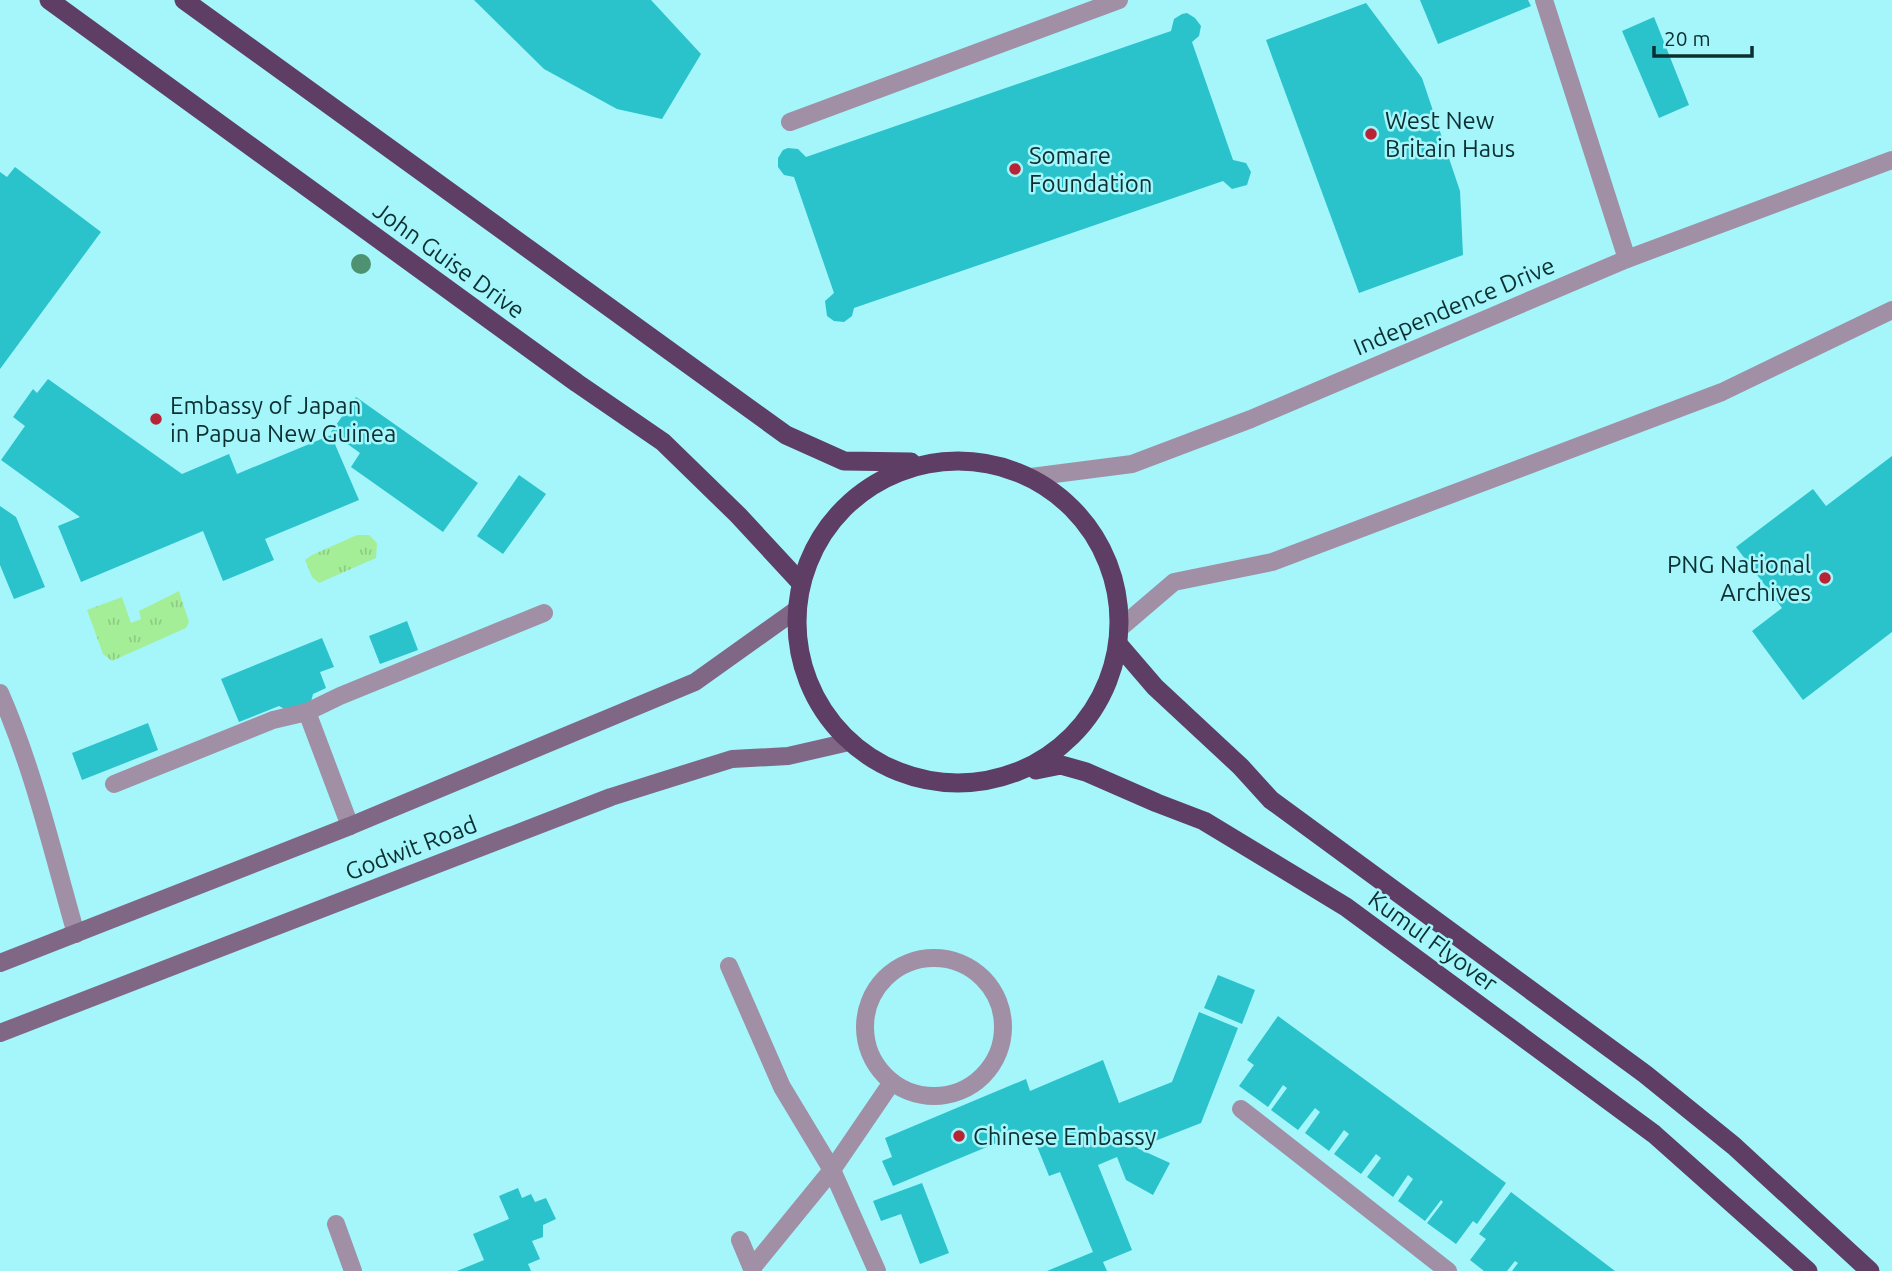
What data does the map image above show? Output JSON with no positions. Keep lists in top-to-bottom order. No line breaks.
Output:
{"streets":{"highway":["John Guise Drive","Kumul Flyover"],"main road":["Godwit Road"],"street":["Independence Drive"]},"places":["West New Britain Haus","Somare Foundation","Embassy of Japan in Papua New Guinea","PNG National Archives","Chinese Embassy"],"scale_bar":"20 m"}
